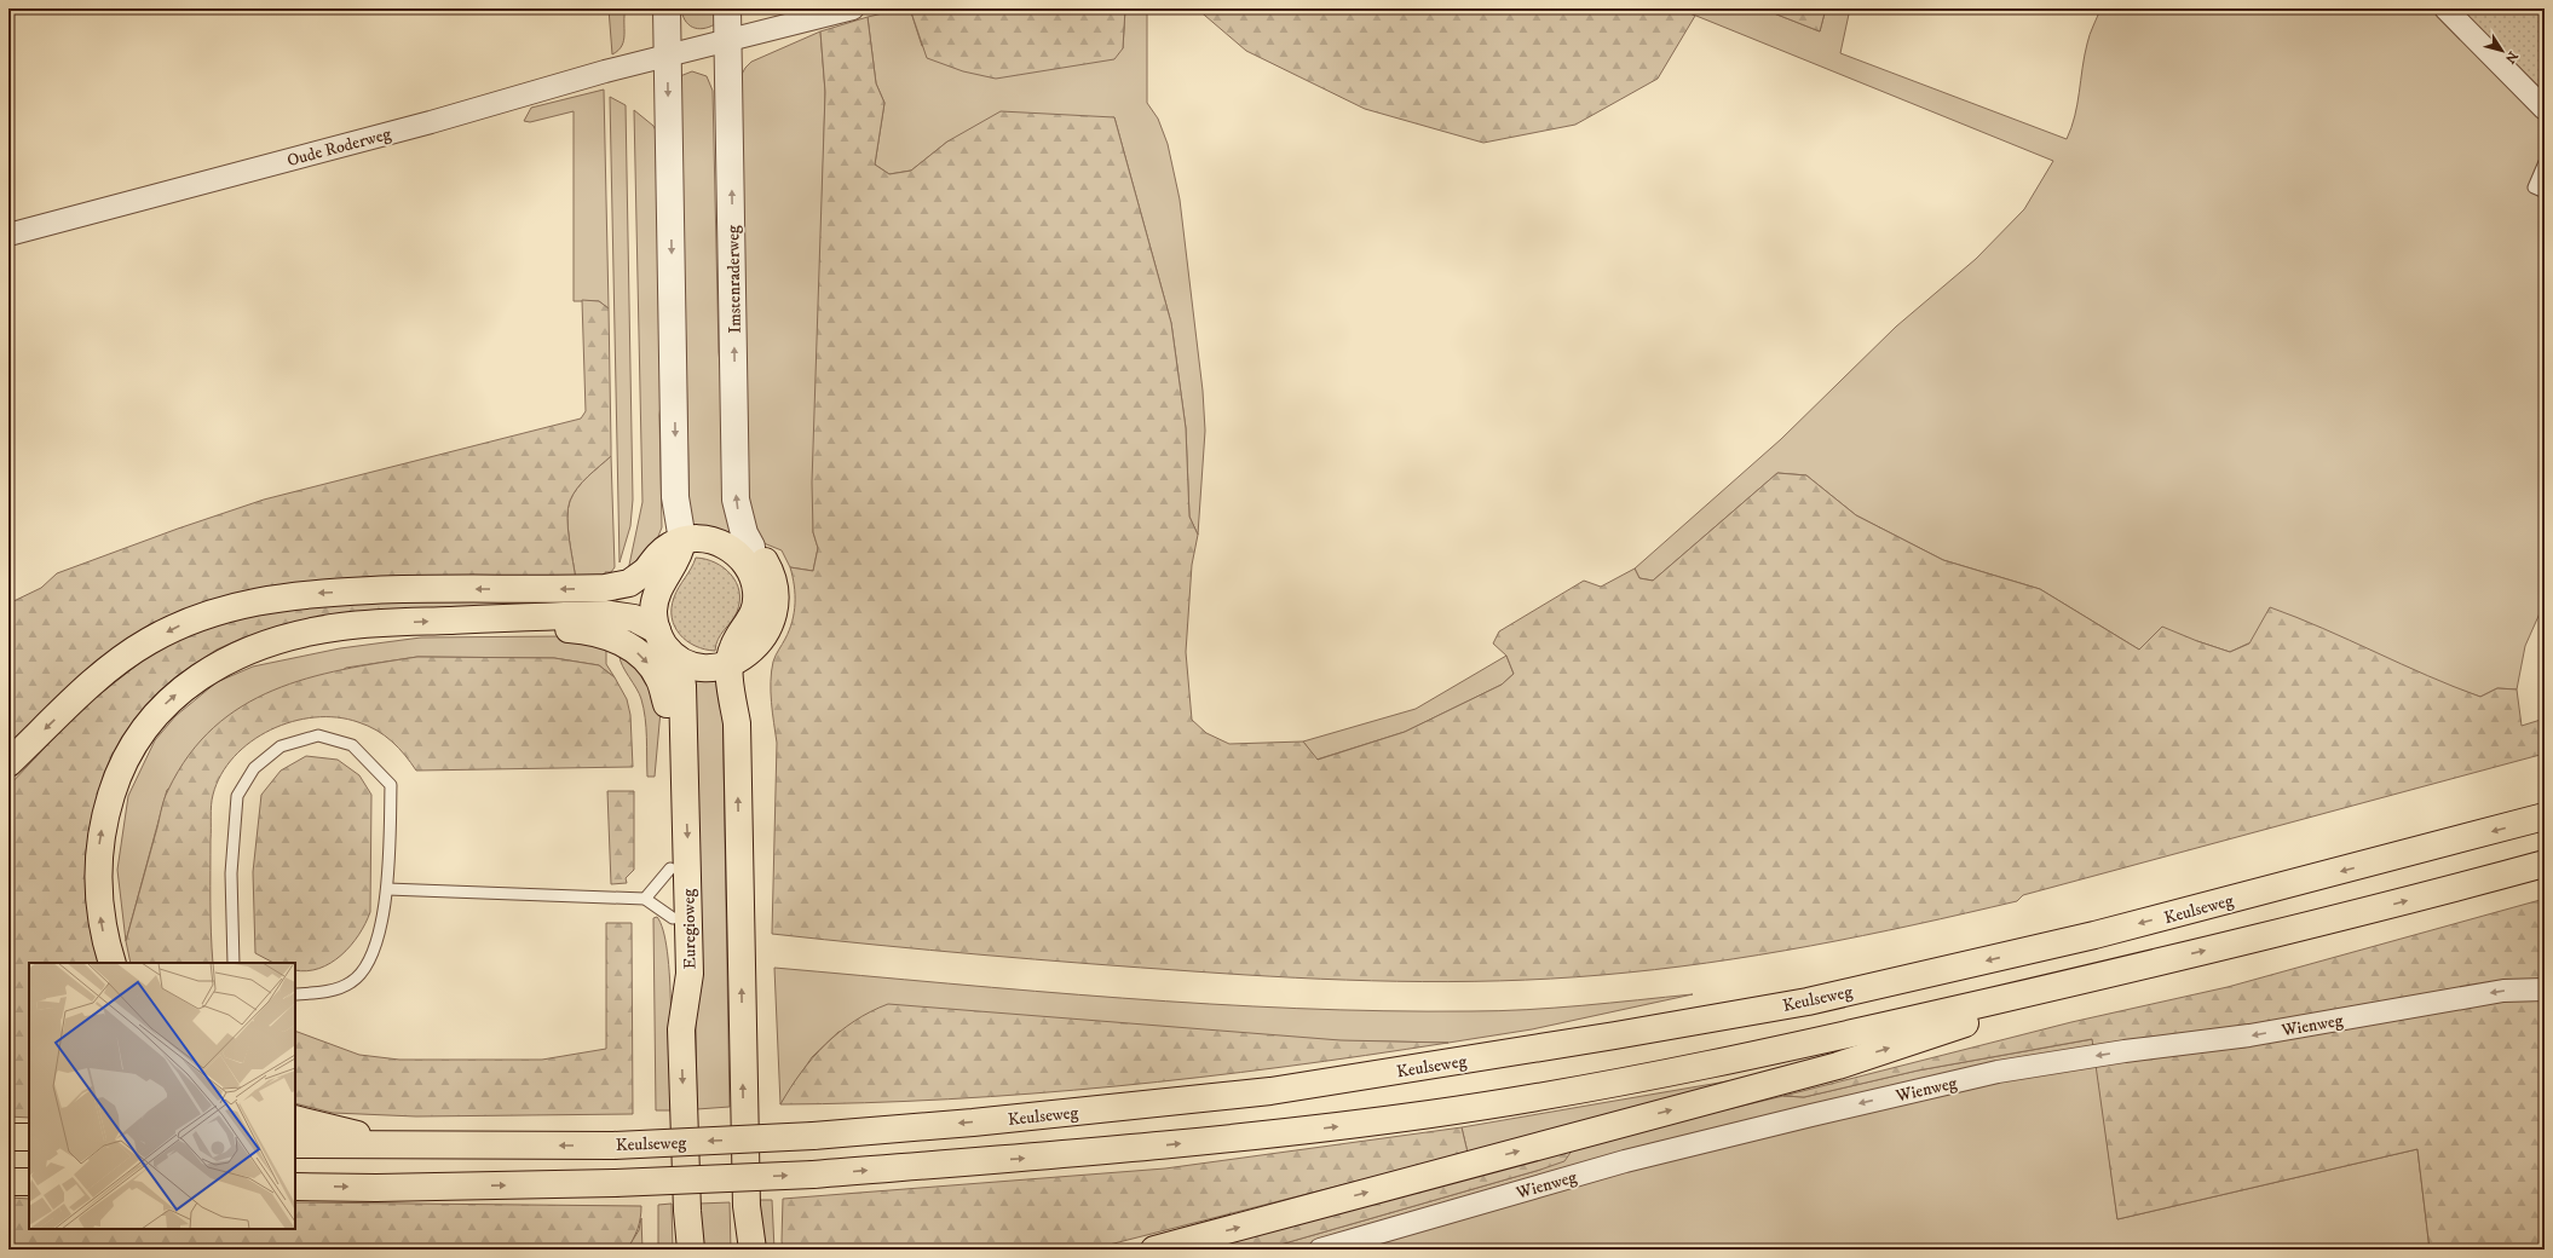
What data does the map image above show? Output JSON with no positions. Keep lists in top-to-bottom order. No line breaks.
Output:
{"streets":{"main road":["Keulseweg","Euregioweg"],"street":["Oude Roderweg","Imstenraderweg","Wienweg"]},"crossings":[["Oude Roderweg","Imstenraderweg"]],"one_way":["Wienweg"],"north":"bottom right"}
